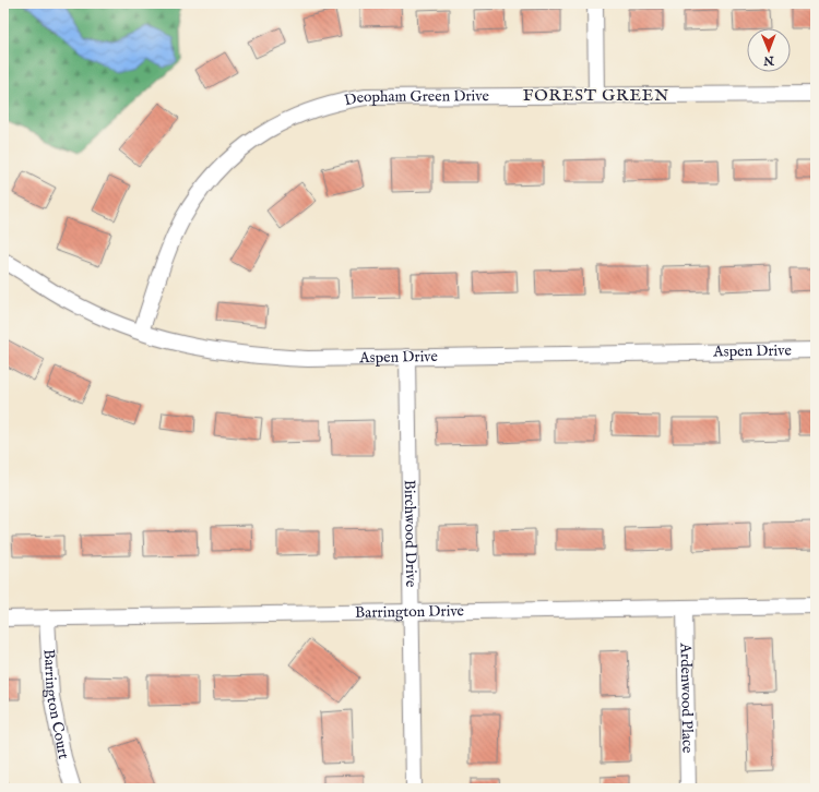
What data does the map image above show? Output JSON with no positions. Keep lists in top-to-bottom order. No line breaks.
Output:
{"streets":{"street":["Deopham Green Drive","Aspen Drive","Birchwood Drive","Barrington Drive","Ardenwood Place","Barrington Court"]},"crossings":[["Deopham Green Drive","Aspen Drive"],["Aspen Drive","Birchwood Drive"],["Birchwood Drive","Barrington Drive"],["Barrington Drive","Ardenwood Place"],["Barrington Drive","Barrington Court"]],"districts":["FOREST GREEN"],"north":"bottom"}
